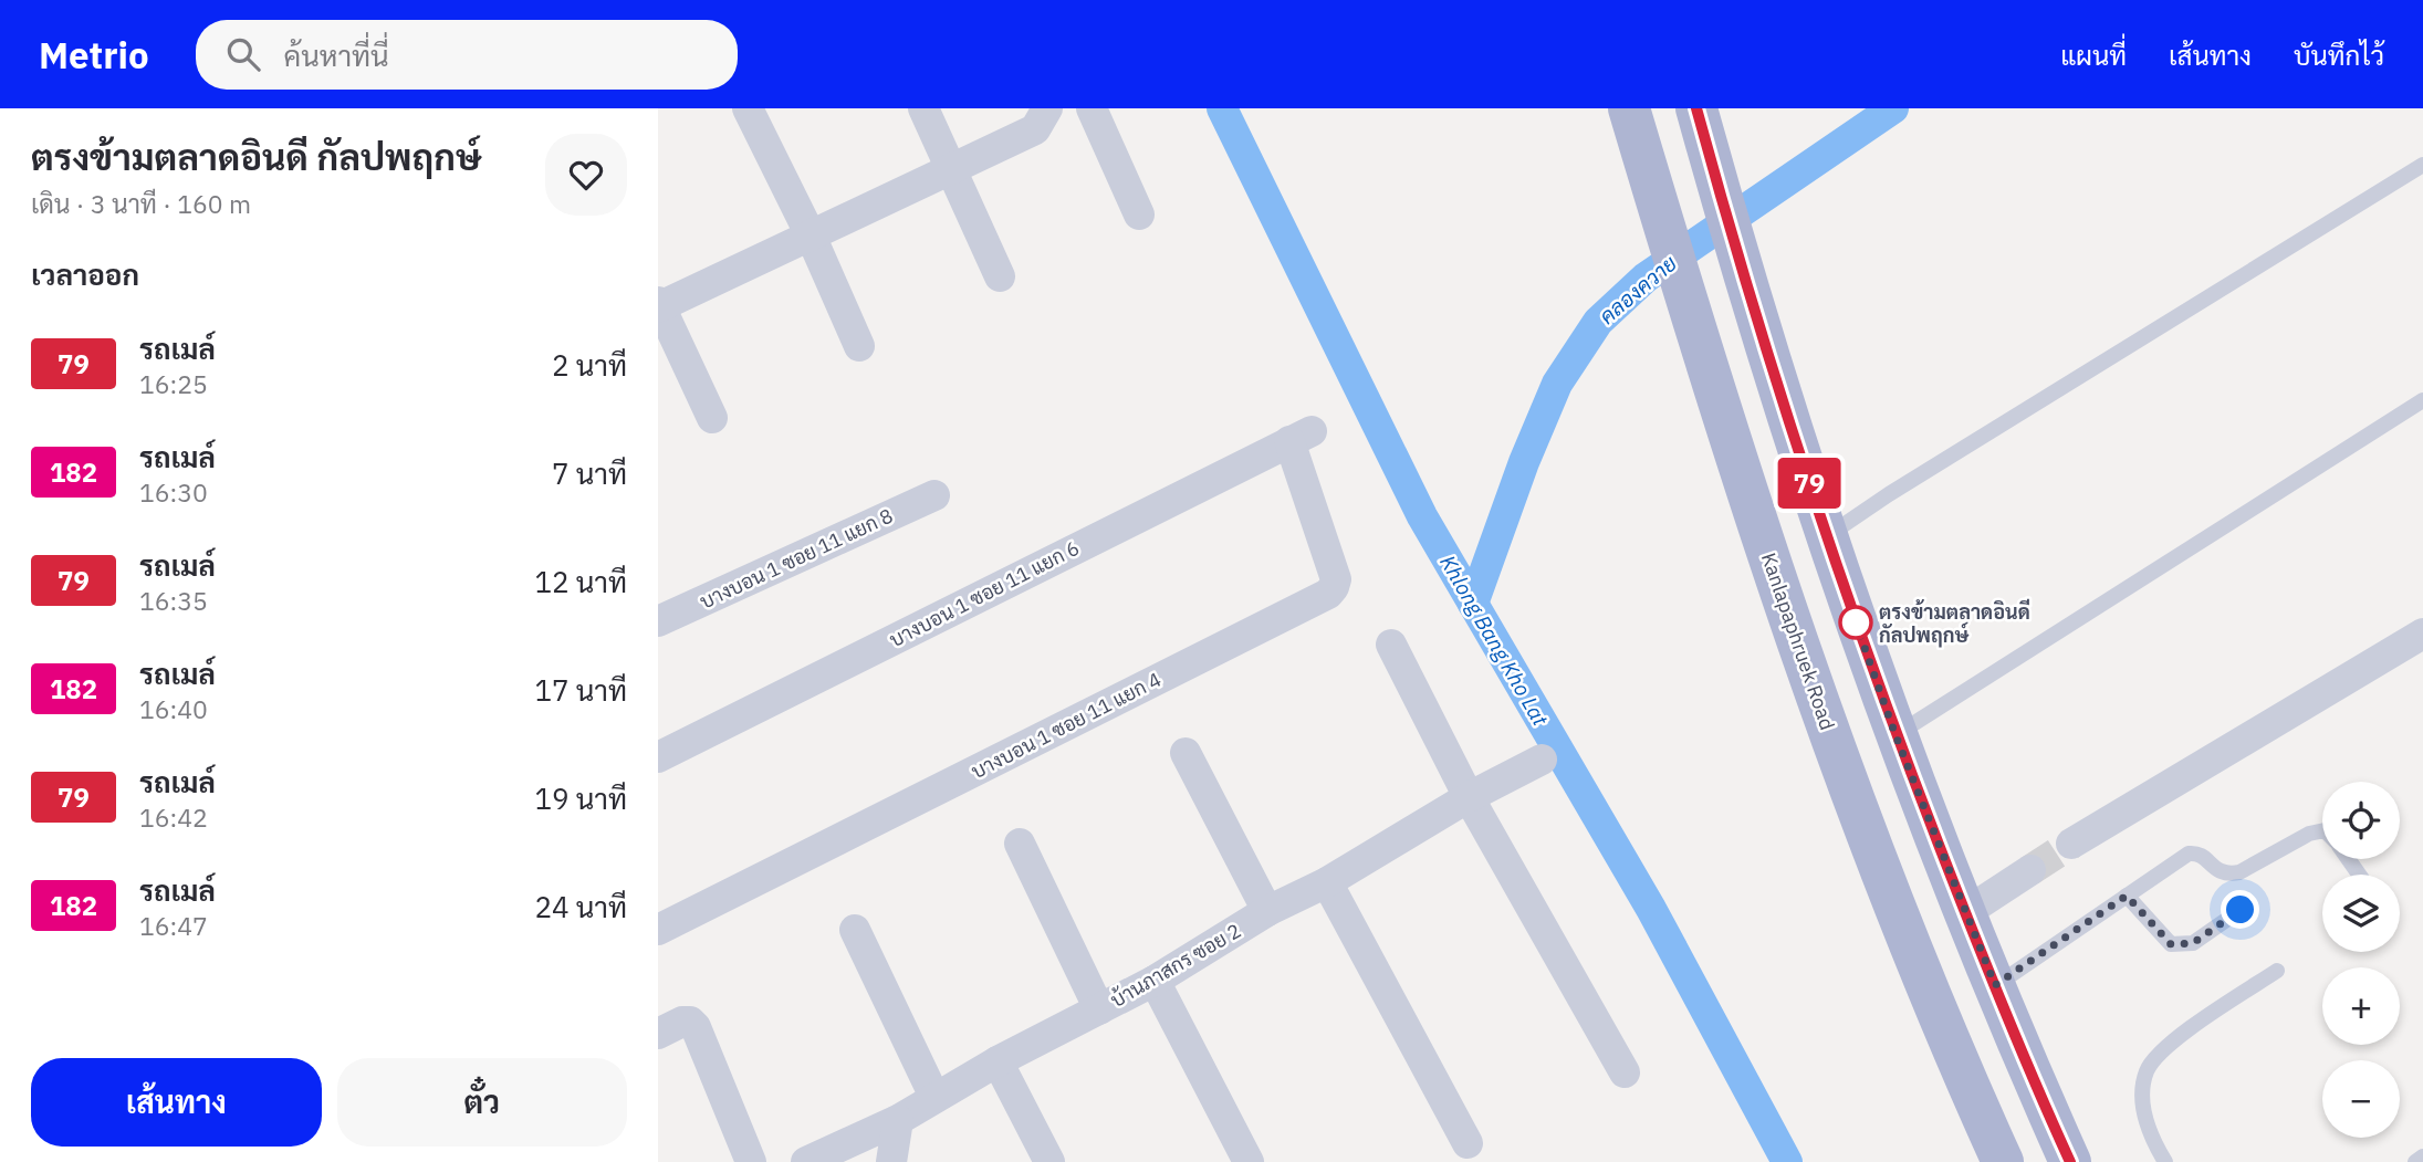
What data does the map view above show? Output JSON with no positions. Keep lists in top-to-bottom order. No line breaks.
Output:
{"streets":{"main road":["Kanlapaphruek Road"],"street":["บางบอน 1 ซอย 11 แยก 8","บางบอน 1 ซอย 11 แยก 6","บางบอน 1 ซอย 11 แยก 4","บ้านภาสกร ซอย 2"]},"crossings":[["บางบอน 1 ซอย 11 แยก 6","บางบอน 1 ซอย 11 แยก 4"]],"water":["คลองควาย","Khlong Bang Kho Lat"],"places":["ตรงข้ามตลาดอินดี กัลปพฤกษ์"],"lines":["bus line 79"],"page":{"header":"Metrio","search":"ค้นหาที่นี่","nav":["แผนที่","เส้นทาง","บันทึกไว้"],"heading":[["ตรงข้ามตลาดอินดี กัลปพฤกษ์","เดิน · 3 นาที · 160 m"],"เวลาออก"],"on_map":"79","list":[{"mark":"79","name":"รถเมล์","note":"16:25","value":"2 นาที"},{"mark":"182","name":"รถเมล์","note":"16:30","value":"7 นาที"},{"mark":"79","name":"รถเมล์","note":"16:35","value":"12 นาที"},{"mark":"182","name":"รถเมล์","note":"16:40","value":"17 นาที"},{"mark":"79","name":"รถเมล์","note":"16:42","value":"19 นาที"},{"mark":"182","name":"รถเมล์","note":"16:47","value":"24 นาที"}],"map_buttons":["+","−"],"buttons":["เส้นทาง","ตั๋ว"]}}
